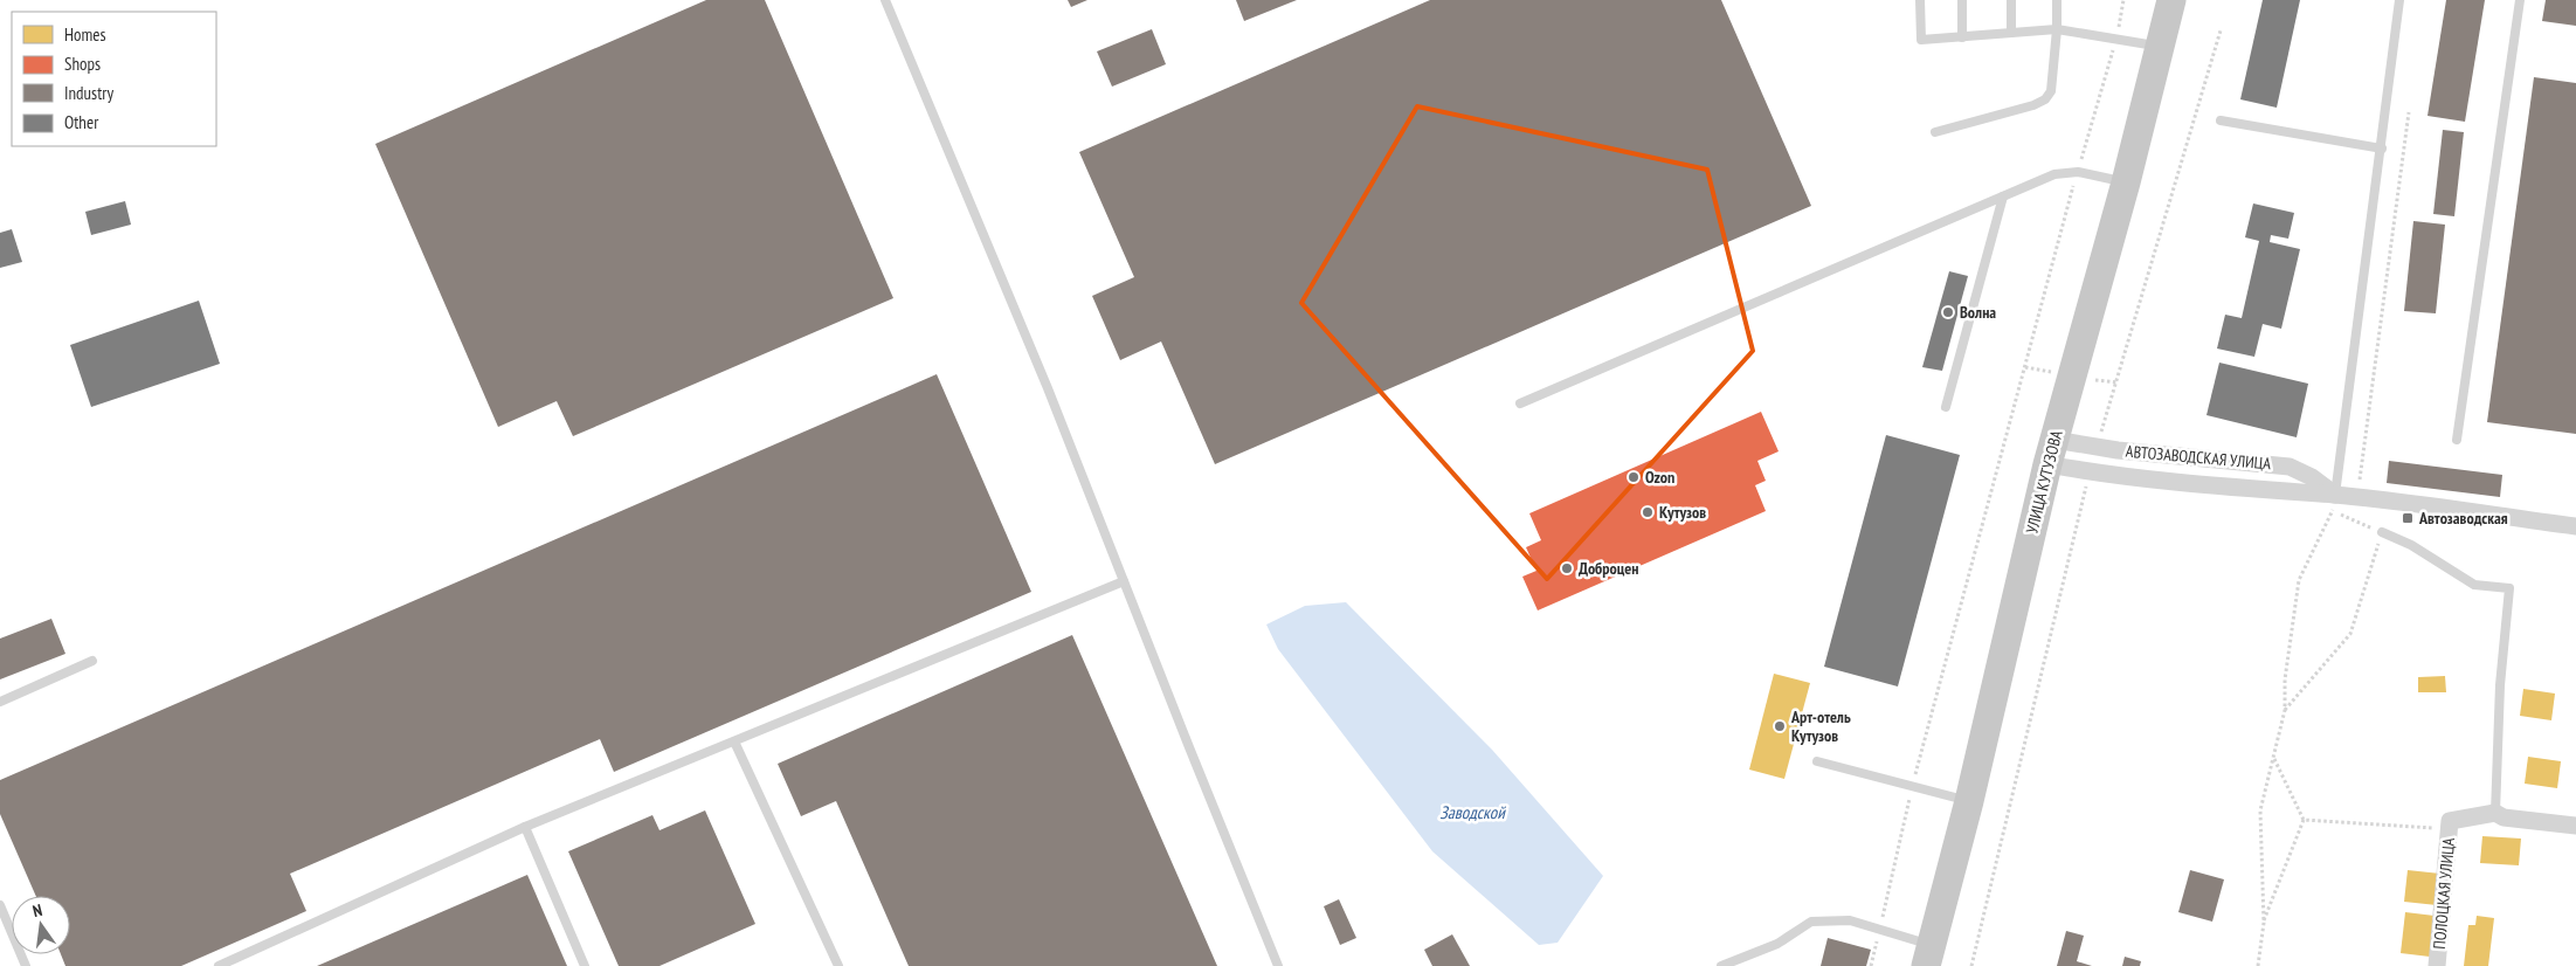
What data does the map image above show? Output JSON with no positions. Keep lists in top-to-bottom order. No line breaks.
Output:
{"streets":{"main road":["УЛИЦА КУТУЗОВА"],"street":["АВТОЗАВОДСКАЯ УЛИЦА","ПОЛОЦКАЯ УЛИЦА"]},"crossings":[["АВТОЗАВОДСКАЯ УЛИЦА","УЛИЦА КУТУЗОВА"]],"water":["Заводской"],"places":{"other":["Волна","Ozon","Кутузов","Доброцен","Арт-отель Кутузов"],"transit":["Автозаводская"]},"legend":["Homes","Shops","Industry","Other"],"north":"top"}
